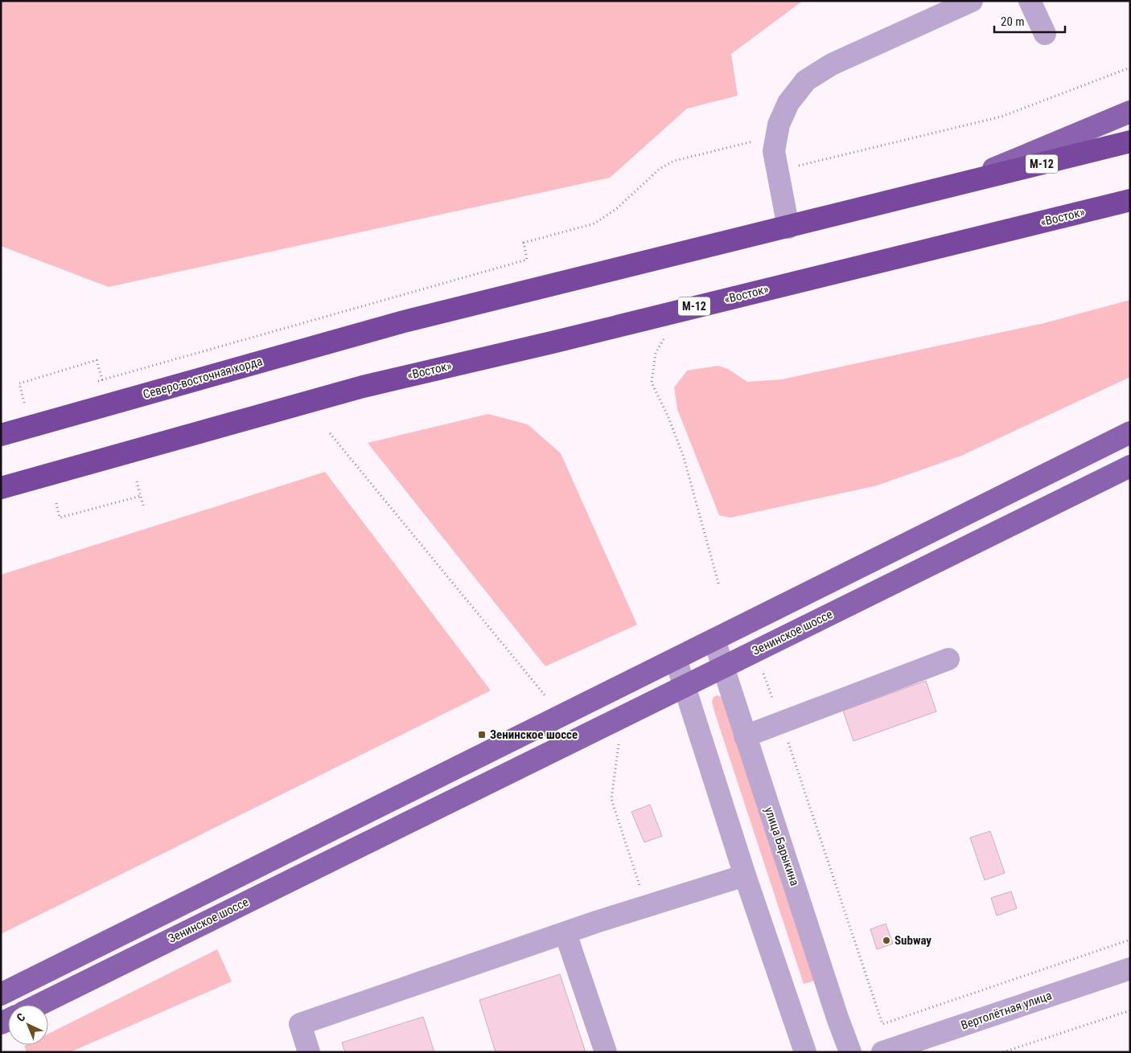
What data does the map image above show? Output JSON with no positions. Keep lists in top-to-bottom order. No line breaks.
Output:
{"streets":{"highway":["М-12","«Восток»","Северо-восточная хорда"],"main road":["Зенинское шоссе"],"street":["улица Барыкина","Вертолётная улица"]},"crossings":[["М-12","Северо-восточная хорда"],["Зенинское шоссе","улица Барыкина"]],"places":{"transit":["Зенинское шоссе"],"other":["Subway"]},"scale_bar":"20 m","north":"top left"}
